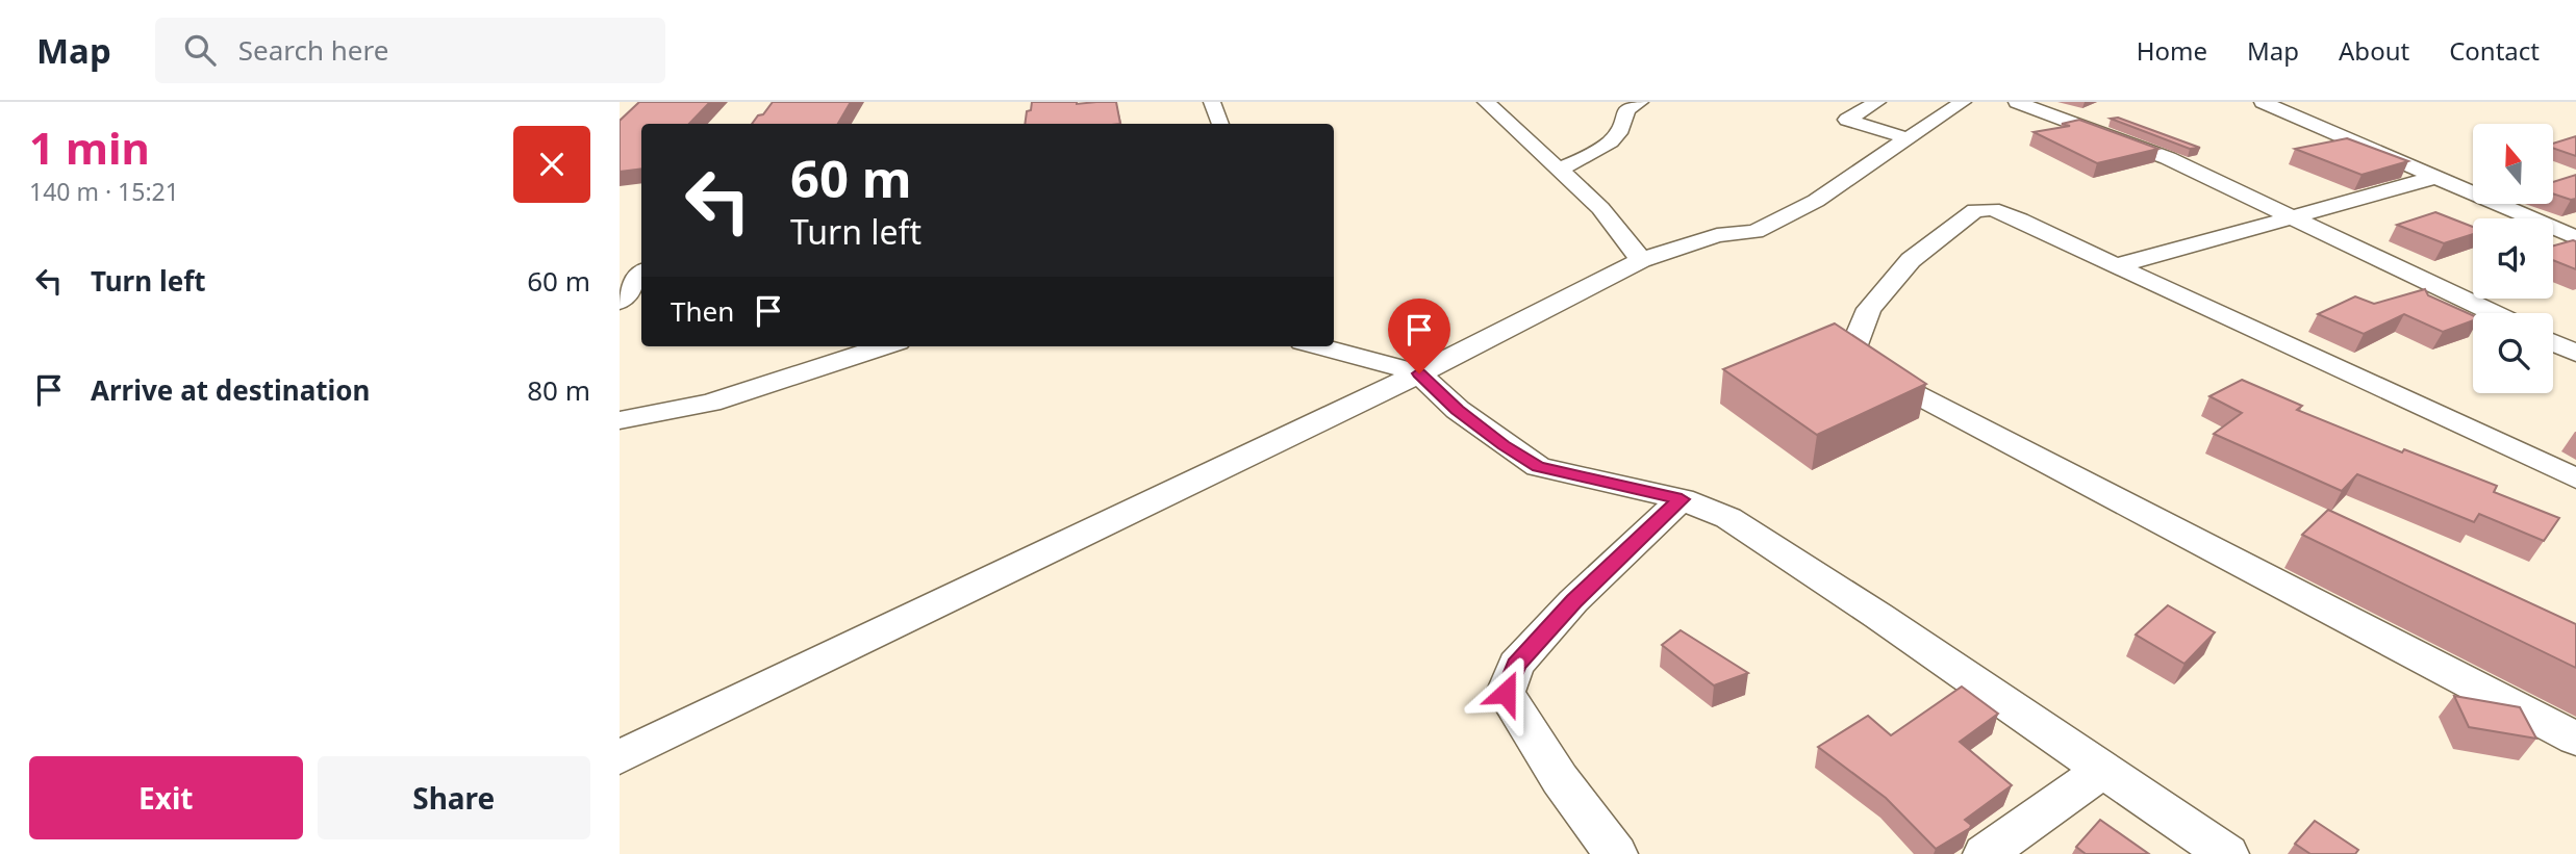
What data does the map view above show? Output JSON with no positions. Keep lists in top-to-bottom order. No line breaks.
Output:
{"north":"top","page":{"header":"Map","search":"Search here","nav":["Home","Map","About","Contact"],"heading":["1 min","140 m · 15:21"],"turn":["60 m","Turn left"],"list":[{"name":"Turn left","value":"60 m"},{"name":"Arrive at destination","value":"80 m"}],"then":"Then","buttons":["Exit","Share"]}}
